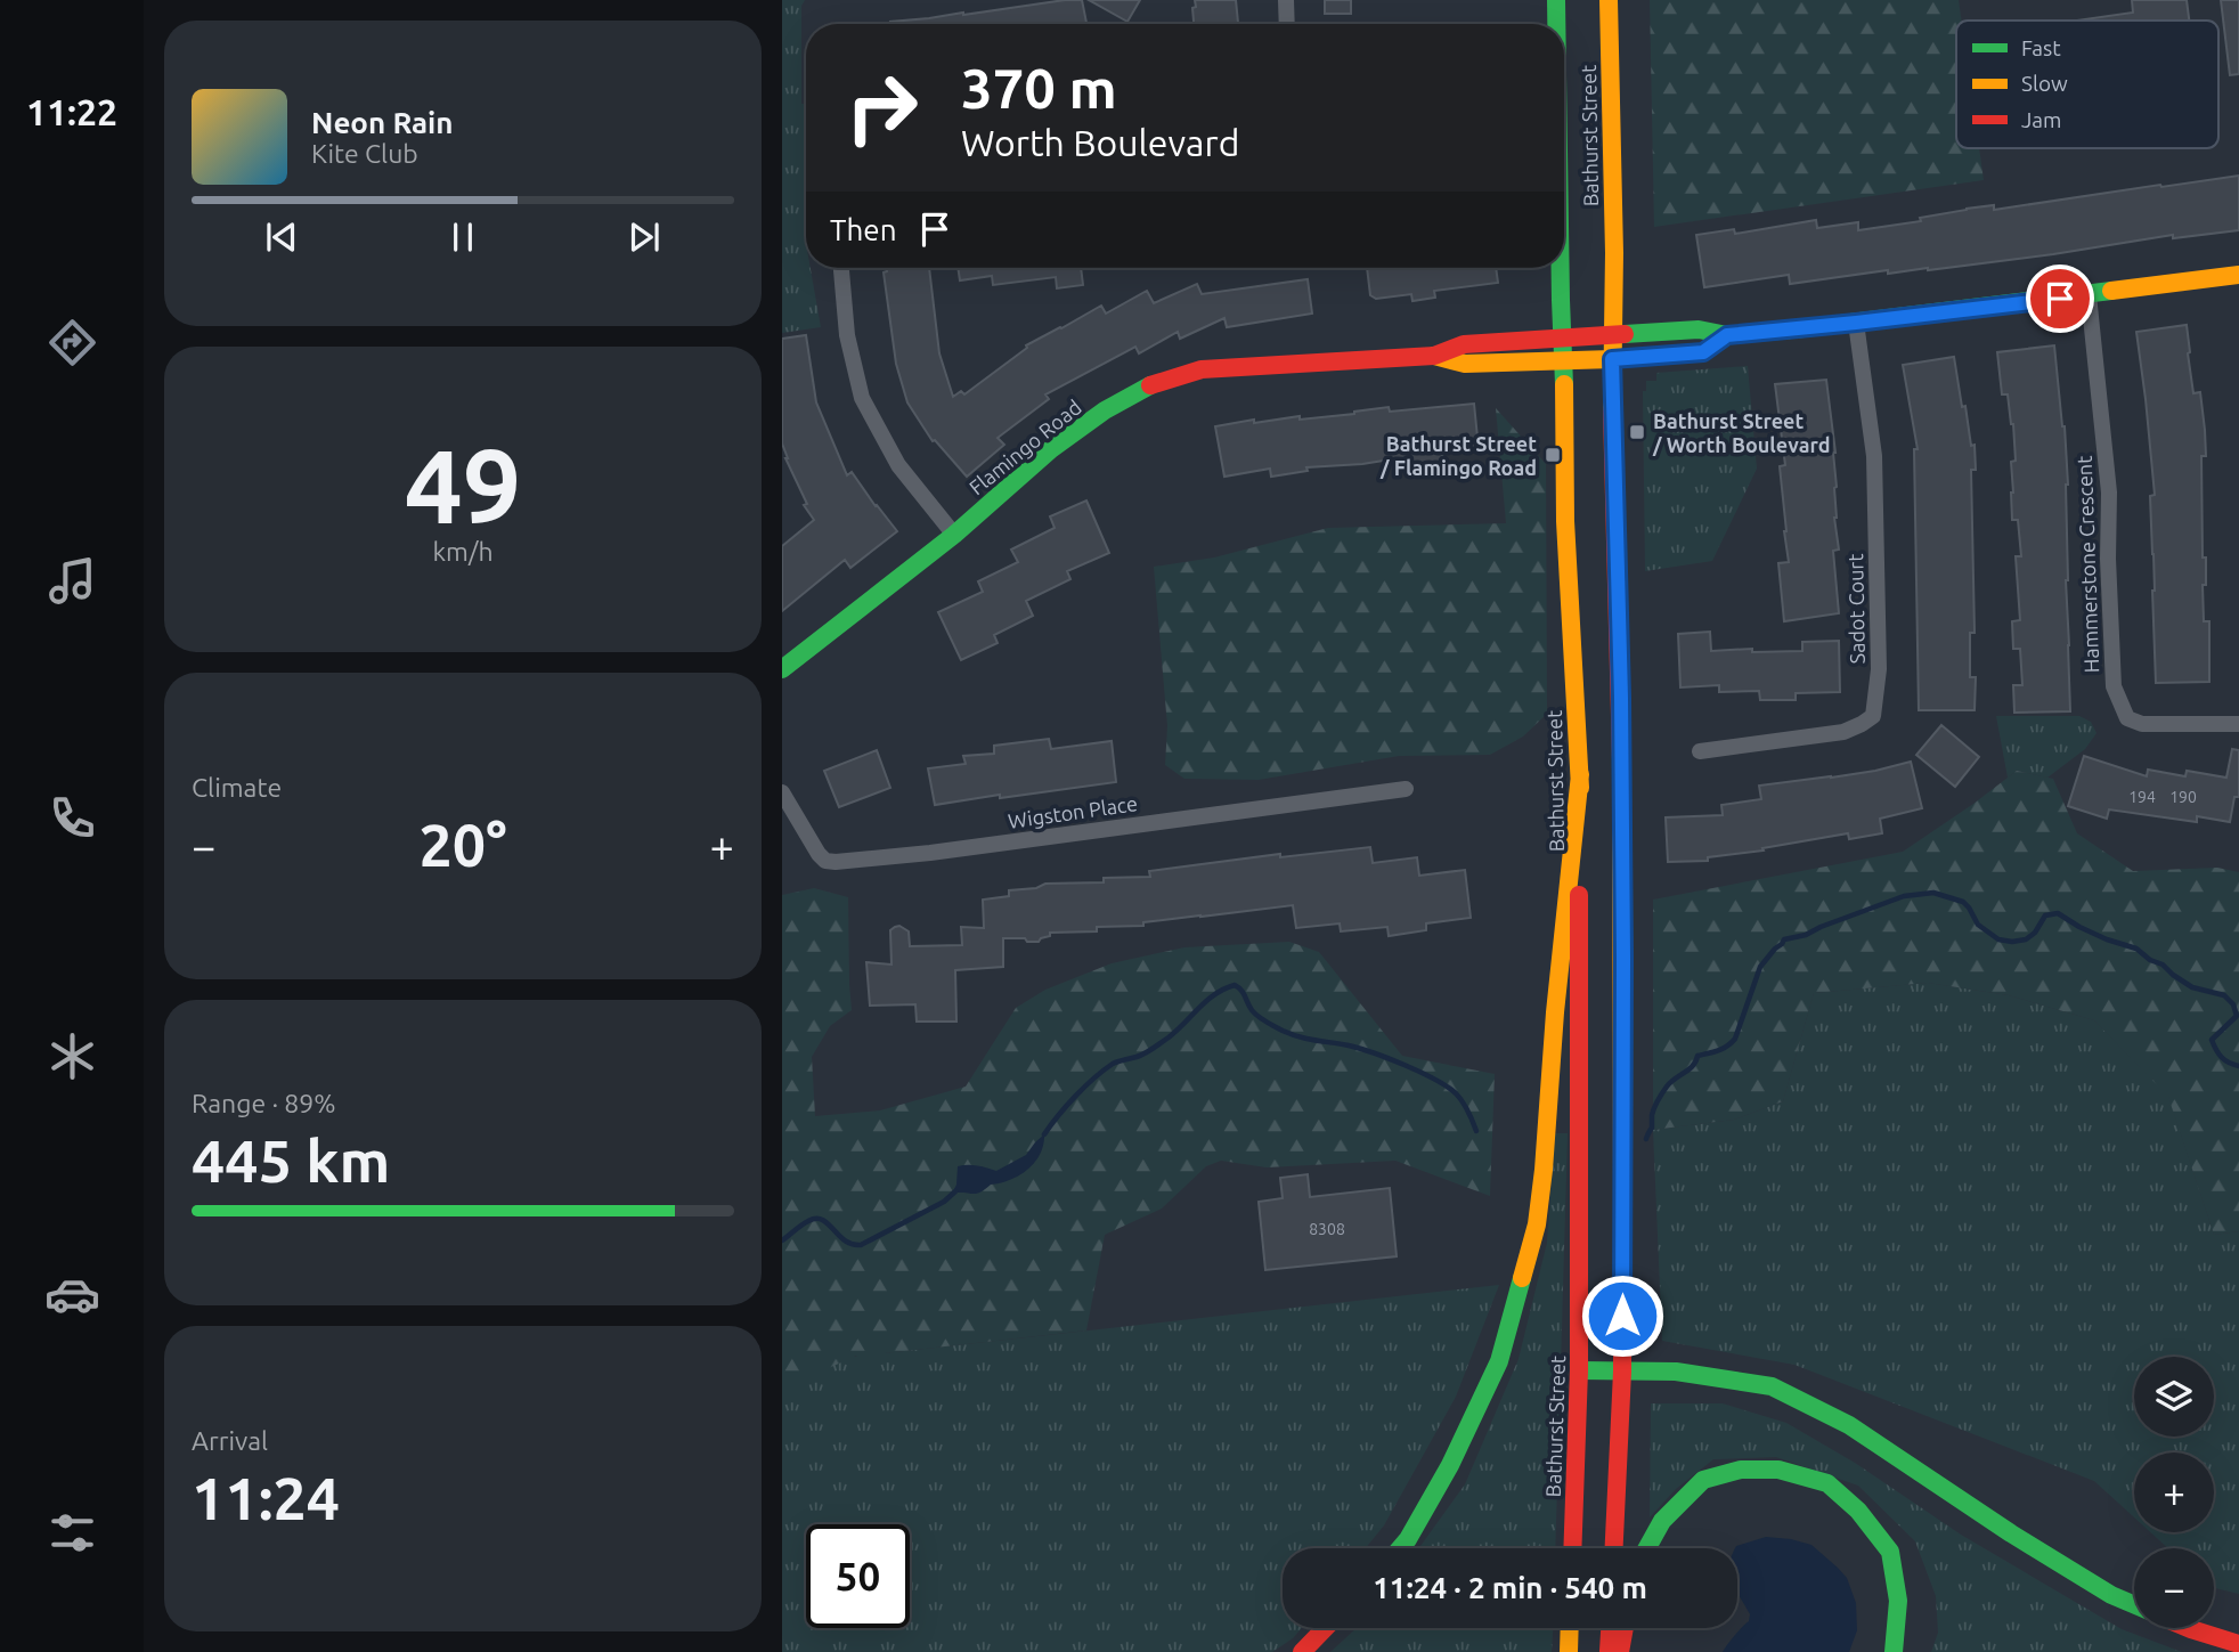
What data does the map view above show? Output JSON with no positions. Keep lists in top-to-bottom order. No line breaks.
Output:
{"streets":{"main road":["Bathurst Street","Flamingo Road"],"street":["Hammerstone Crescent","Sadot Court","Wigston Place"]},"crossings":[["Bathurst Street","Flamingo Road"]],"places":{"transit":["Bathurst Street / Worth Boulevard","Bathurst Street / Flamingo Road"]},"house_numbers":["194","190","8308"],"legend":["Fast","Slow","Jam"],"page":{"tabs":"11:22","turn":["370 m","Worth Boulevard"],"song":["Neon Rain","Kite Club"],"then":"Then","tile":[["49","km/h"],"Climate",["Range · 89%","445 km"],["Arrival","11:24"]],"heat":["−","20°","+"],"map_buttons":["+","−"],"limit":"50","trip":"11:24 · 2 min · 540 m"}}
